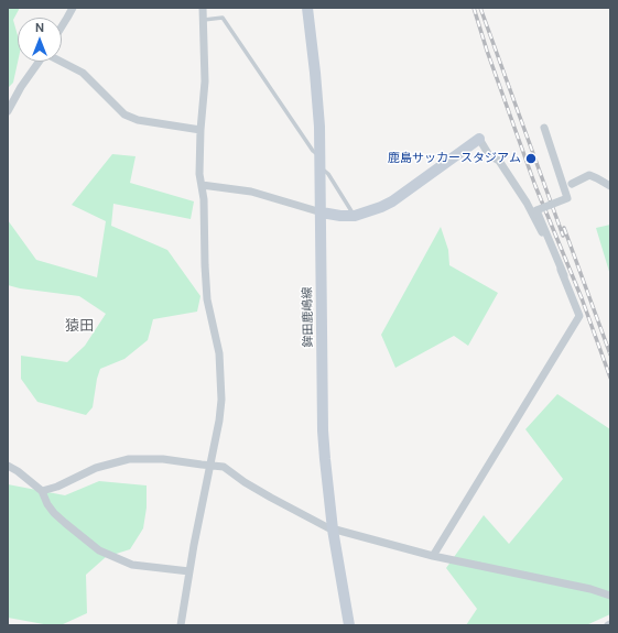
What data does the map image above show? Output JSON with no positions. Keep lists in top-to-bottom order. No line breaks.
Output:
{"streets":{"main road":["鉾田鹿嶋線"]},"districts":["猿田"],"places":["鹿島サッカースタジアム"],"north":"top"}
